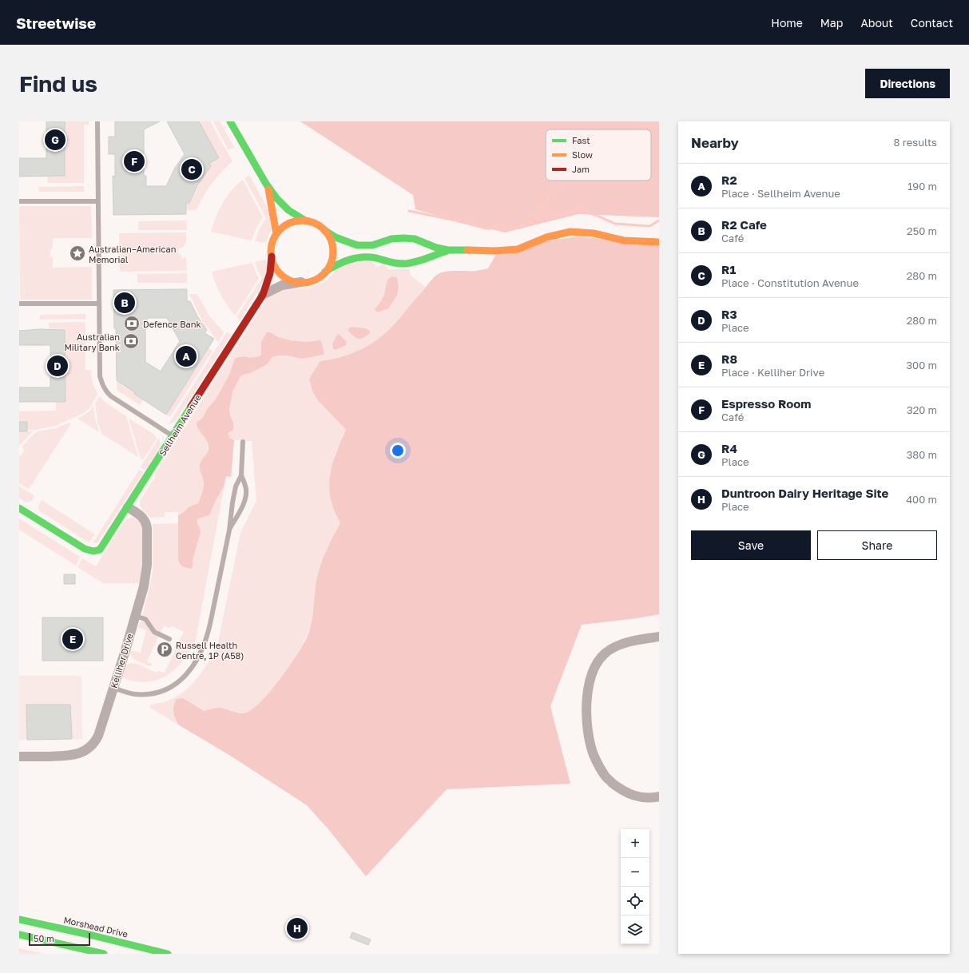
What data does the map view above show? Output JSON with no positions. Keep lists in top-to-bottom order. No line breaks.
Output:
{"streets":{"street":["Sellheim Avenue","Kelliher Drive","Morshead Drive"]},"crossings":[["Sellheim Avenue","Kelliher Drive"]],"places":{"place":["Australian–American Memorial"],"bank":["Defence Bank","Australian Military Bank"],"parking":["Russell Health Centre, 1P (A58)"]},"legend":["Fast","Slow","Jam"],"scale_bar":"50 m","page":{"header":"Streetwise","nav":["Home","Map","About","Contact"],"buttons":["Directions",["Save","Share"]],"title":"Find us","heading":["Nearby","8 results"],"pins":["G","F","C","B","A","D","E","H"],"list":[{"mark":"A","name":"R2","note":"Place · Sellheim Avenue","value":"190 m"},{"mark":"B","name":"R2 Cafe","note":"Café","value":"250 m"},{"mark":"C","name":"R1","note":"Place · Constitution Avenue","value":"280 m"},{"mark":"D","name":"R3","note":"Place","value":"280 m"},{"mark":"E","name":"R8","note":"Place · Kelliher Drive","value":"300 m"},{"mark":"F","name":"Espresso Room","note":"Café","value":"320 m"},{"mark":"G","name":"R4","note":"Place","value":"380 m"},{"mark":"H","name":"Duntroon Dairy Heritage Site","note":"Place","value":"400 m"}],"map_buttons":["+","−"],"scale":"50 m"}}
